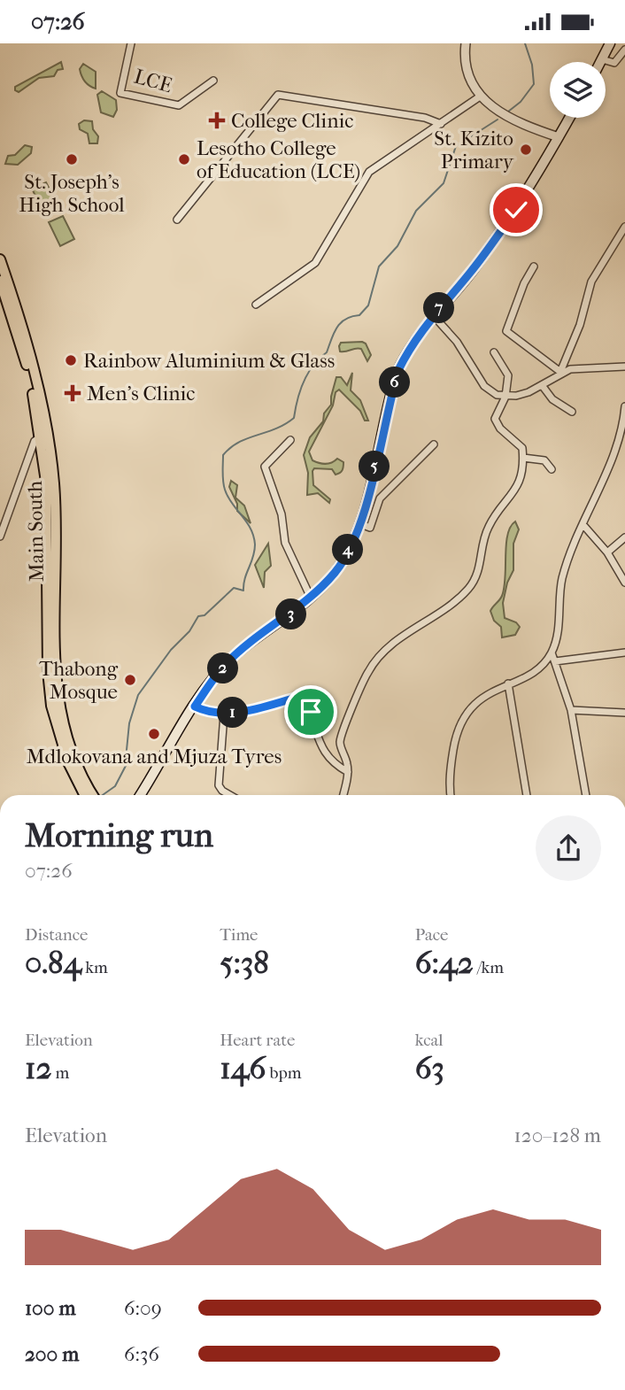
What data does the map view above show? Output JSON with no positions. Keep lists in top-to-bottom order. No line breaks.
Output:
{"streets":{"main road":["Main South"],"street":["LCE"]},"places":{"health":["College Clinic","Men's Clinic"],"other":["St. Kizito Primary","St. Joseph's High School","Lesotho College of Education (LCE)","Rainbow Aluminium & Glass","Thabong Mosque","Mdlokovana and Mjuza Tyres"]},"page":{"status":"07:26","pins":["7","6","5","4","3","2","1"],"heading":["Morning run","07:26"],"stats":[["Distance","0.84 km"],["Time","5:38"],["Pace","6:42 /km"],["Elevation","12 m"],["Heart rate","146 bpm"],["kcal","63"]],"chart":["Elevation","120–128 m"],"list":[{"name":"100 m","note":"6:09"},{"name":"200 m","note":"6:36"}]}}
